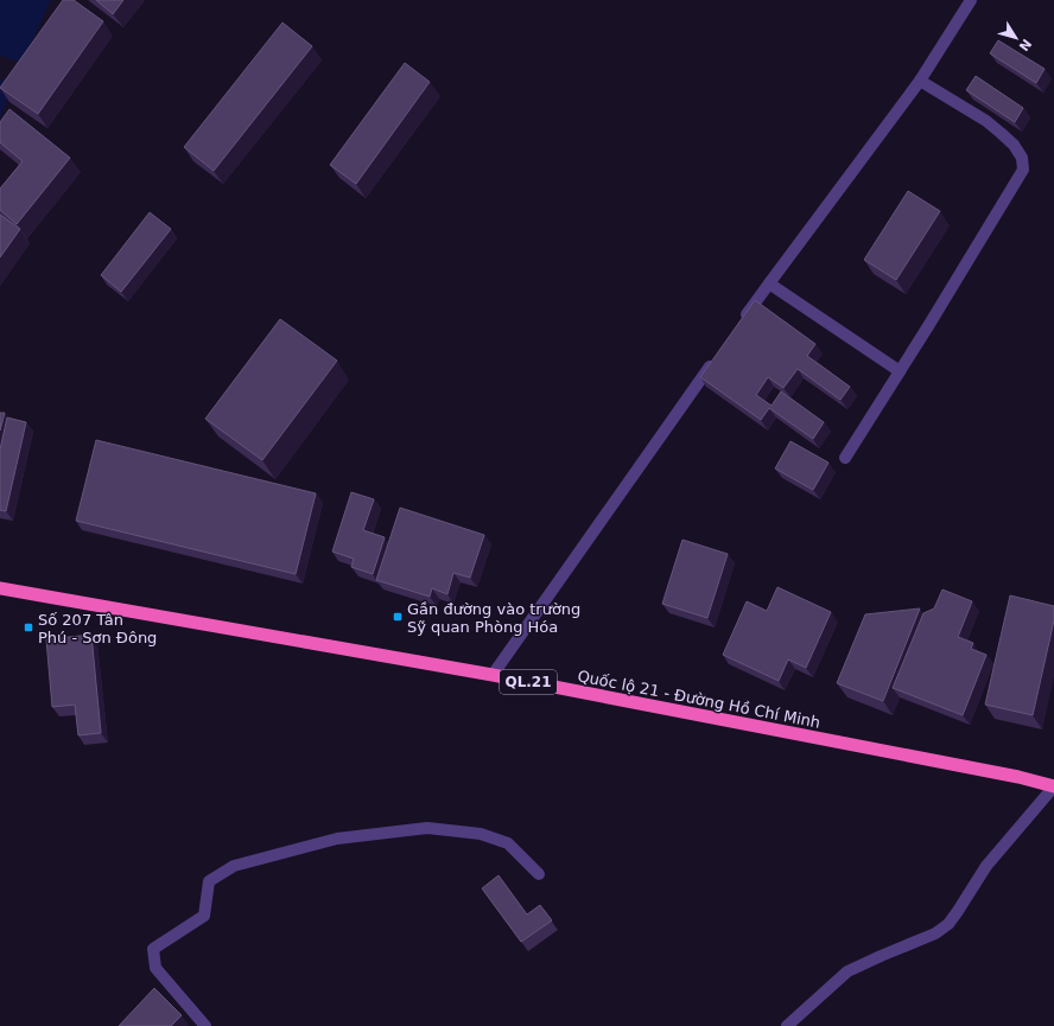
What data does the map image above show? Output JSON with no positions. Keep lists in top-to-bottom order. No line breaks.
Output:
{"streets":{"highway":["QL.21","Quốc lộ 21 - Đường Hồ Chí Minh"]},"places":{"transit":["Gần đường vào trường Sỹ quan Phòng Hóa","Số 207 Tân Phú - Sơn Đông"]},"north":"bottom right"}
